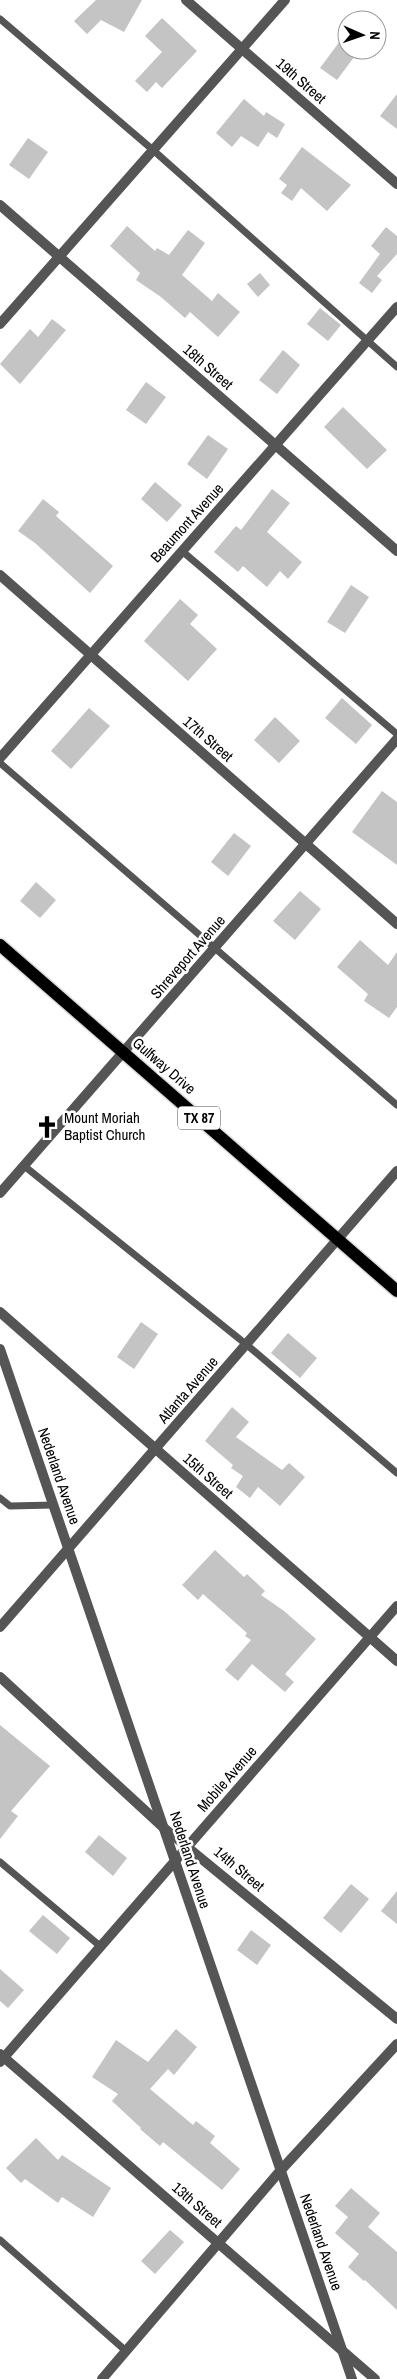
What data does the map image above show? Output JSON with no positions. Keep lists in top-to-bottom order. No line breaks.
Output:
{"streets":{"main road":["Gulfway Drive","TX 87"],"street":["19th Street","18th Street","Beaumont Avenue","17th Street","Shreveport Avenue","Atlanta Avenue","Nederland Avenue","15th Street","Mobile Avenue","14th Street","13th Street"]},"crossings":[["18th Street","Beaumont Avenue"],["Beaumont Avenue","17th Street"],["17th Street","Shreveport Avenue"],["Shreveport Avenue","Gulfway Drive"],["Gulfway Drive","Atlanta Avenue"],["Atlanta Avenue","Nederland Avenue"],["Atlanta Avenue","15th Street"],["Nederland Avenue","Mobile Avenue"],["Nederland Avenue","14th Street"],["Nederland Avenue","13th Street"],["15th Street","Mobile Avenue"],["Mobile Avenue","14th Street"],["Mobile Avenue","13th Street"]],"places":{"church":["Mount Moriah Baptist Church"]},"north":"right"}
